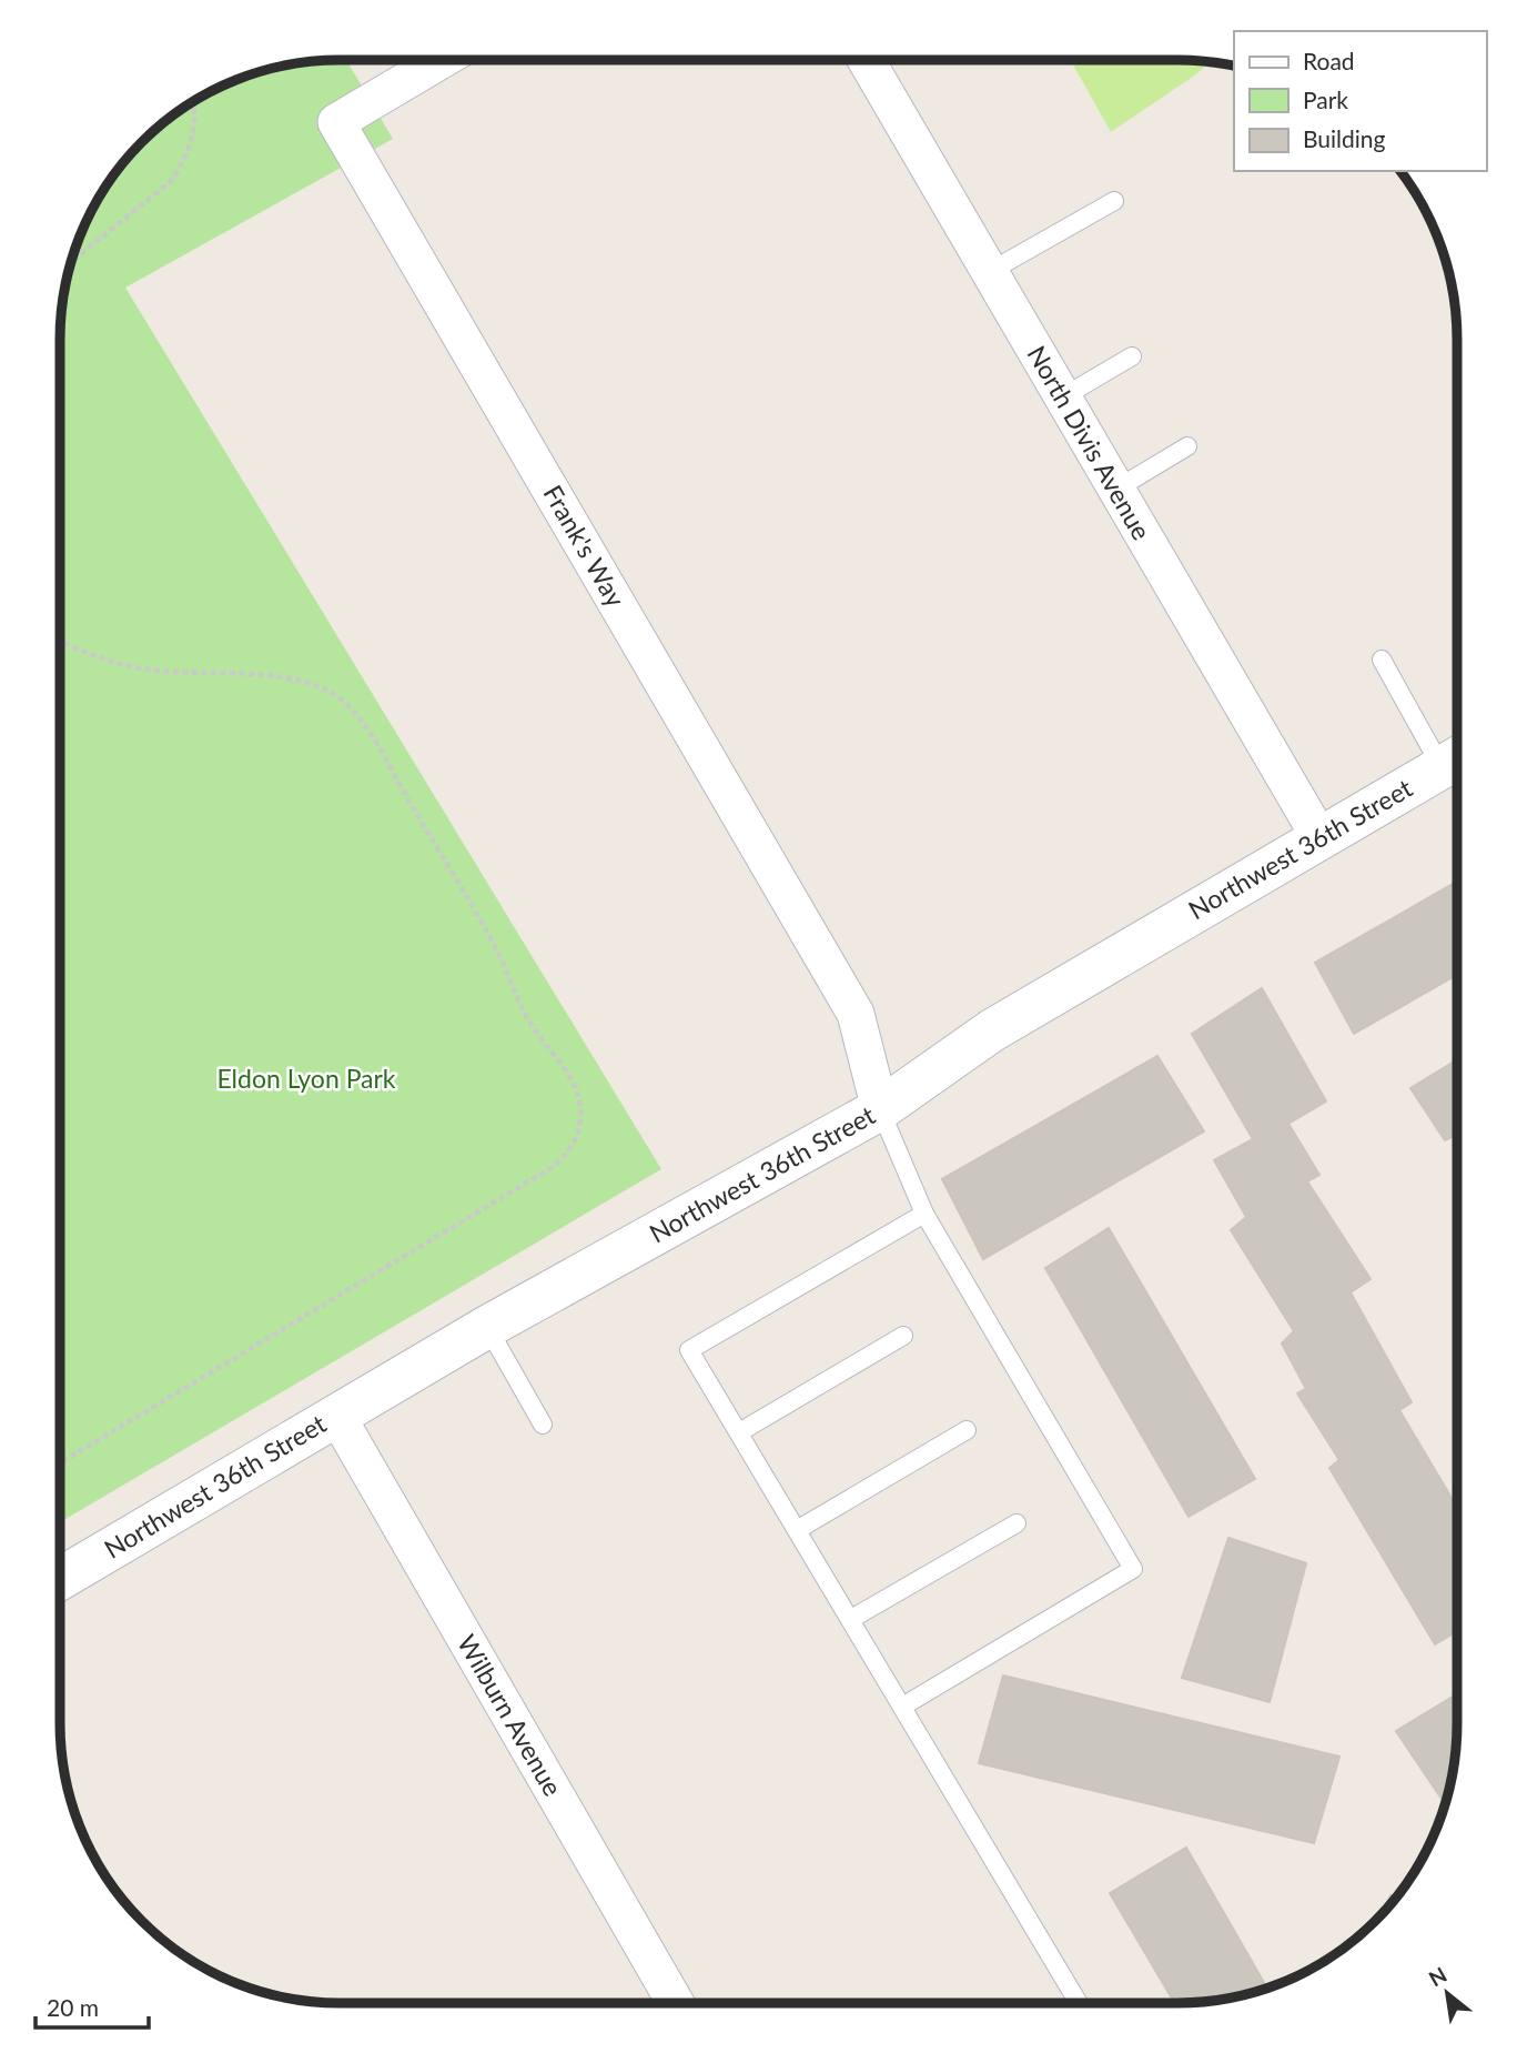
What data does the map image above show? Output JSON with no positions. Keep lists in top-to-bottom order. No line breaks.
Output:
{"streets":{"street":["North Divis Avenue","Frank's Way","Northwest 36th Street","Wilburn Avenue"]},"crossings":[["North Divis Avenue","Northwest 36th Street"],["Frank's Way","Northwest 36th Street"],["Northwest 36th Street","Wilburn Avenue"]],"parks":["Eldon Lyon Park"],"legend":["Road","Park","Building"],"scale_bar":"20 m","north":"top left"}
